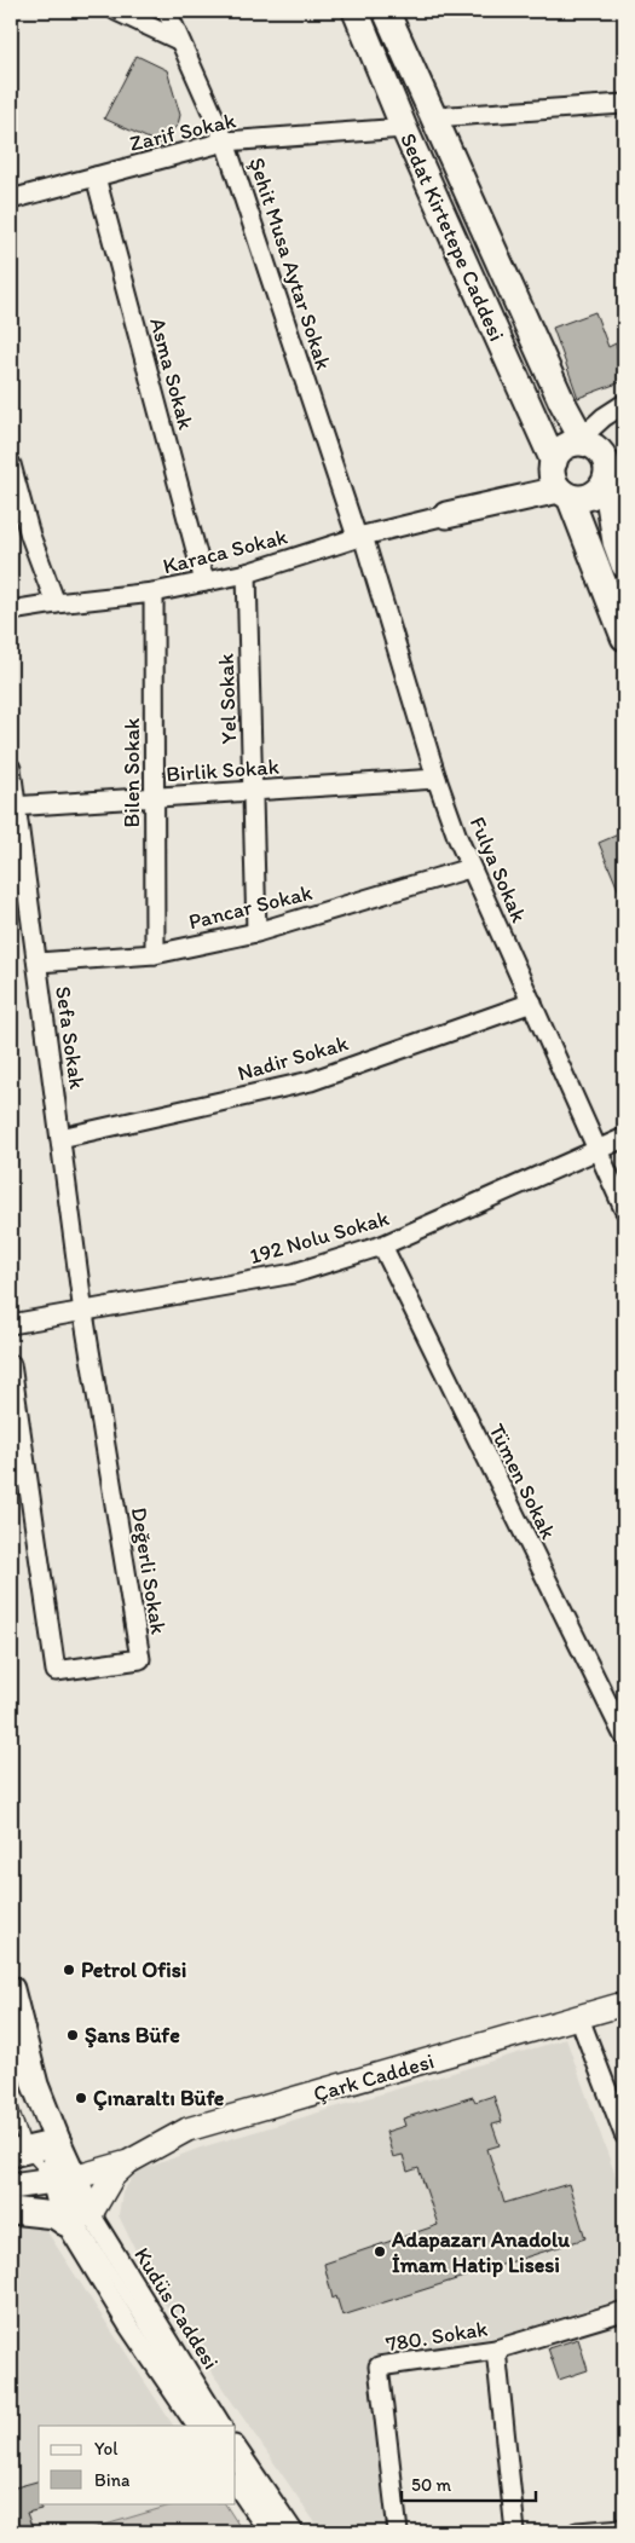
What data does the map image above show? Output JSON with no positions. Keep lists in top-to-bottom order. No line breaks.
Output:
{"streets":{"main road":["Sedat Kirtetepe Caddesi"],"street":["Zarif Sokak","Şehit Musa Aytar Sokak","Asma Sokak","Karaca Sokak","Yel Sokak","Birlik Sokak","Bilen Sokak","Fulya Sokak","Pancar Sokak","Sefa Sokak","Nadir Sokak","192 Nolu Sokak","Tümen Sokak","Değerli Sokak","Çark Caddesi","Kudüs Caddesi","780. Sokak"]},"crossings":[["Zarif Sokak","Sedat Kirtetepe Caddesi"],["Zarif Sokak","Şehit Musa Aytar Sokak"],["Zarif Sokak","Asma Sokak"],["Şehit Musa Aytar Sokak","Karaca Sokak"],["Şehit Musa Aytar Sokak","Fulya Sokak"],["Asma Sokak","Karaca Sokak"],["Karaca Sokak","Yel Sokak"],["Karaca Sokak","Bilen Sokak"],["Karaca Sokak","Fulya Sokak"],["Yel Sokak","Birlik Sokak"],["Yel Sokak","Pancar Sokak"],["Birlik Sokak","Bilen Sokak"],["Birlik Sokak","Fulya Sokak"],["Birlik Sokak","Sefa Sokak"],["Bilen Sokak","Pancar Sokak"],["Fulya Sokak","Pancar Sokak"],["Fulya Sokak","Nadir Sokak"],["Fulya Sokak","192 Nolu Sokak"],["Pancar Sokak","Sefa Sokak"],["Sefa Sokak","Nadir Sokak"],["Sefa Sokak","192 Nolu Sokak"],["Sefa Sokak","Değerli Sokak"],["192 Nolu Sokak","Tümen Sokak"],["192 Nolu Sokak","Değerli Sokak"]],"places":["Petrol Ofisi","Şans Büfe","Çınaraltı Büfe","Adapazarı Anadolu İmam Hatip Lisesi"],"legend":["Yol","Bina"],"scale_bar":"50 m"}
